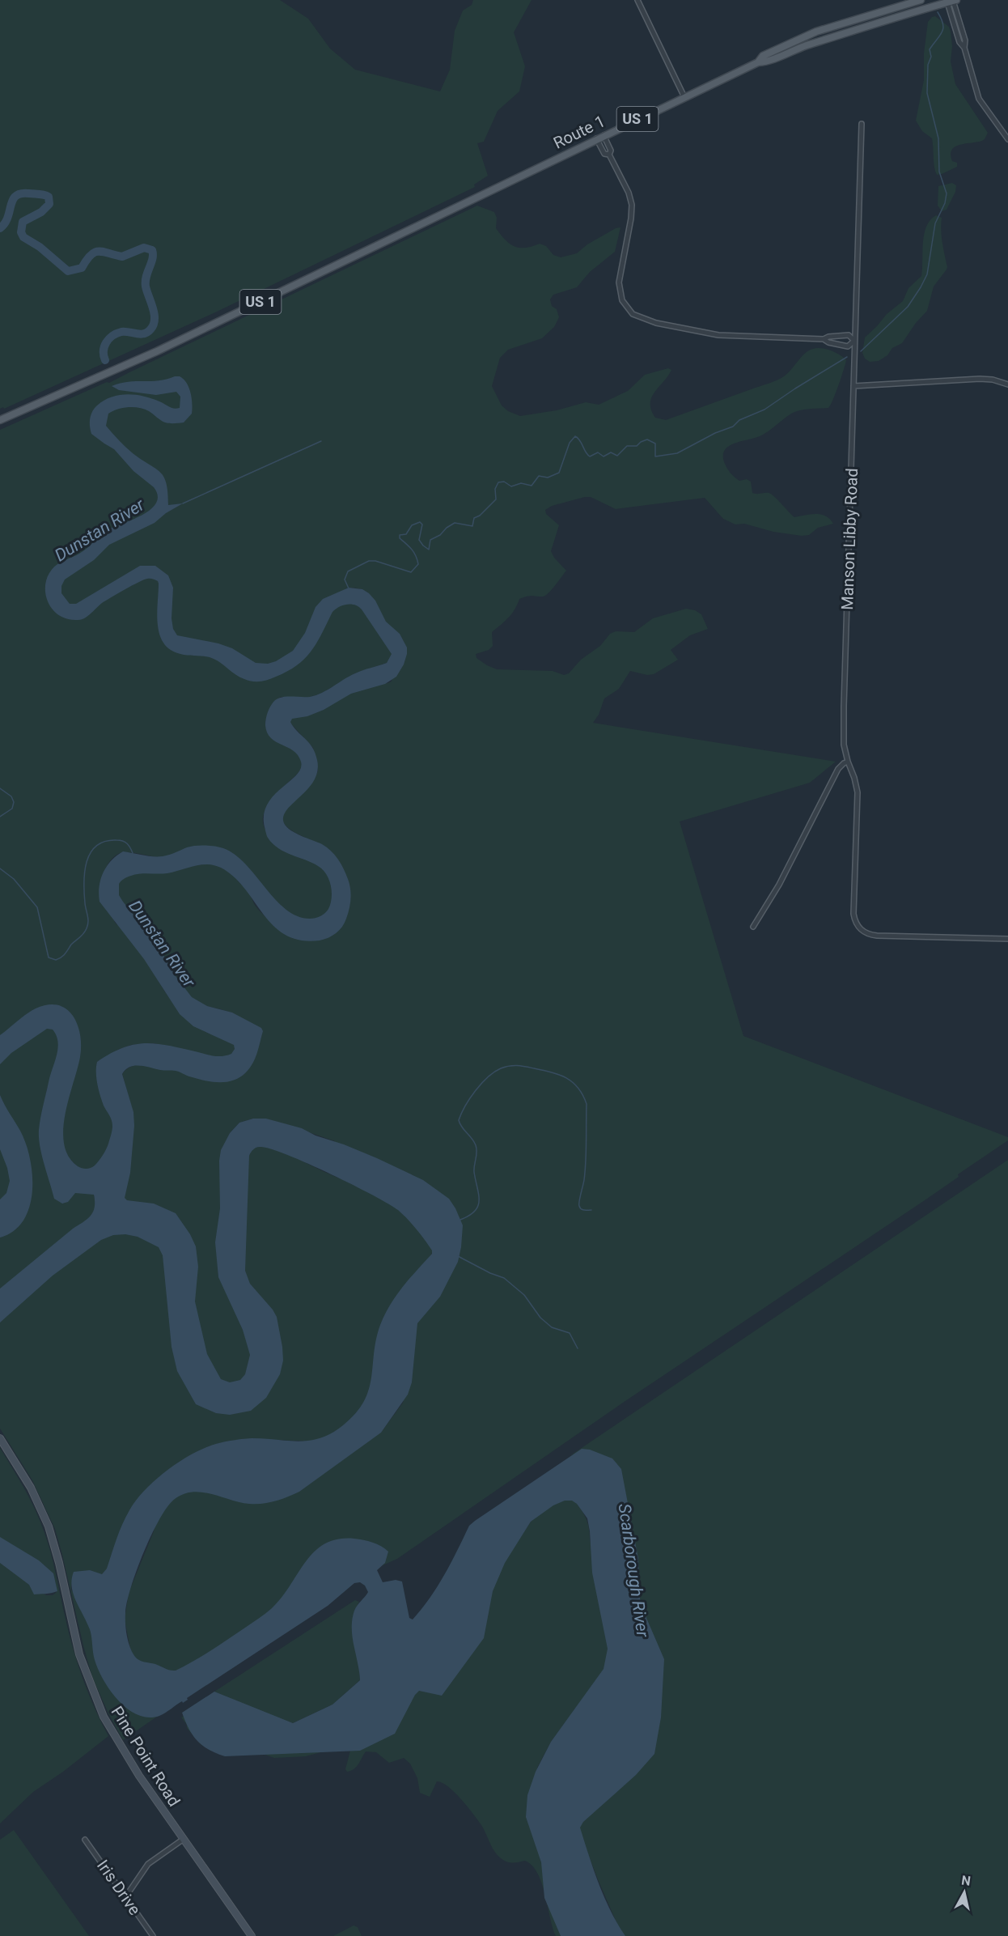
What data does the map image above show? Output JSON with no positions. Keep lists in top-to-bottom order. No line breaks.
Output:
{"streets":{"main road":["US 1","Route 1","Pine Point Road"],"street":["Manson Libby Road","Iris Drive"]},"water":["Dunstan River","Scarborough River"],"north":"top"}
